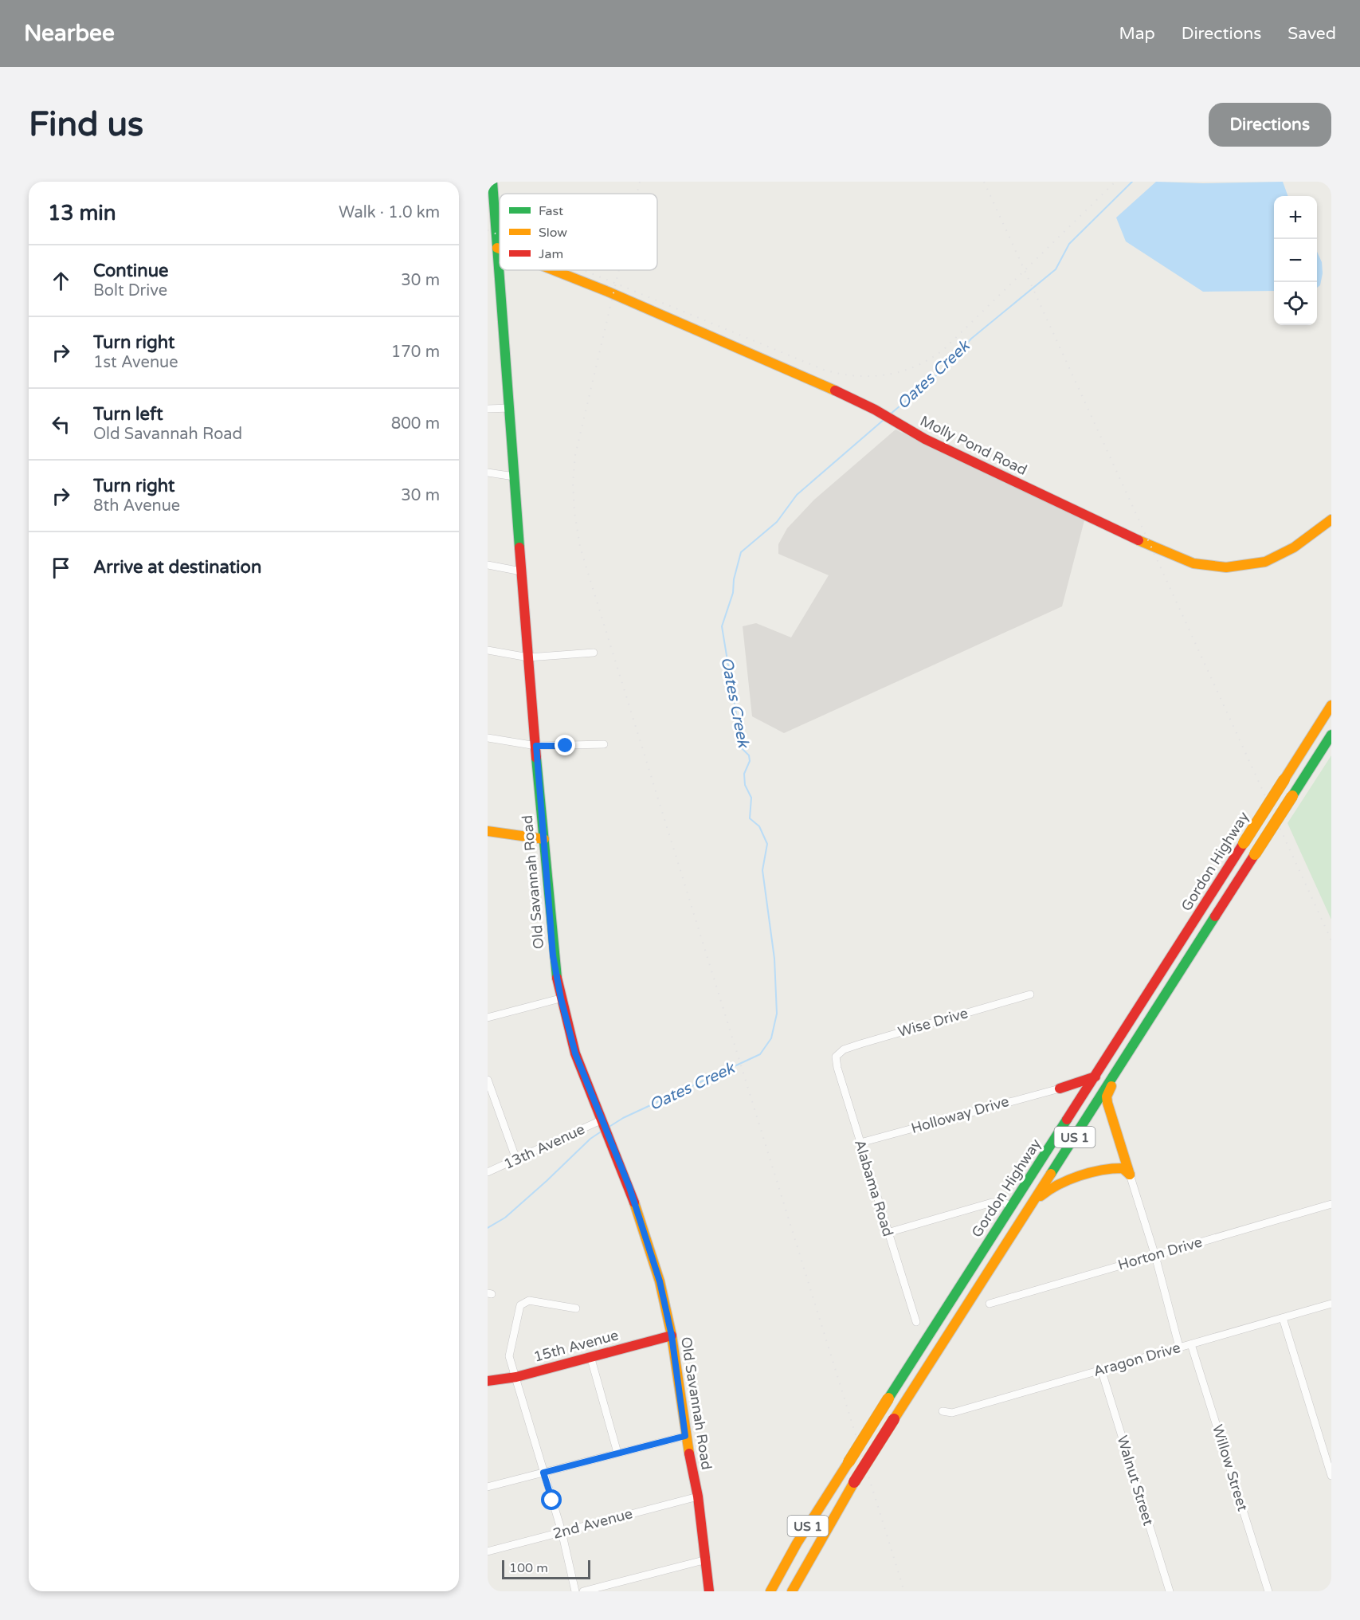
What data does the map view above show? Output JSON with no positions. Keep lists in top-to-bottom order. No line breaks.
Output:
{"streets":{"main road":["Molly Pond Road","Gordon Highway","Old Savannah Road","US 1","15th Avenue"],"street":["Wise Drive","Holloway Drive","13th Avenue","Alabama Road","Horton Drive","Aragon Drive","Willow Street","Walnut Street","2nd Avenue"]},"crossings":[["Molly Pond Road","Old Savannah Road"],["Old Savannah Road","13th Avenue"],["Old Savannah Road","15th Avenue"],["Old Savannah Road","2nd Avenue"],["Wise Drive","Alabama Road"],["Holloway Drive","Alabama Road"],["Aragon Drive","Willow Street"],["Aragon Drive","Walnut Street"]],"water":["Oates Creek"],"legend":["Fast","Slow","Jam"],"scale_bar":"100 m","page":{"header":"Nearbee","nav":["Map","Directions","Saved"],"buttons":"Directions","title":"Find us","heading":["13 min","Walk · 1.0 km"],"map_buttons":["+","−"],"list":[["Continue","Bolt Drive","30 m"],["Turn right","1st Avenue","170 m"],["Turn left","Old Savannah Road","800 m"],["Turn right","8th Avenue","30 m"],"Arrive at destination"],"scale":"100 m"}}
